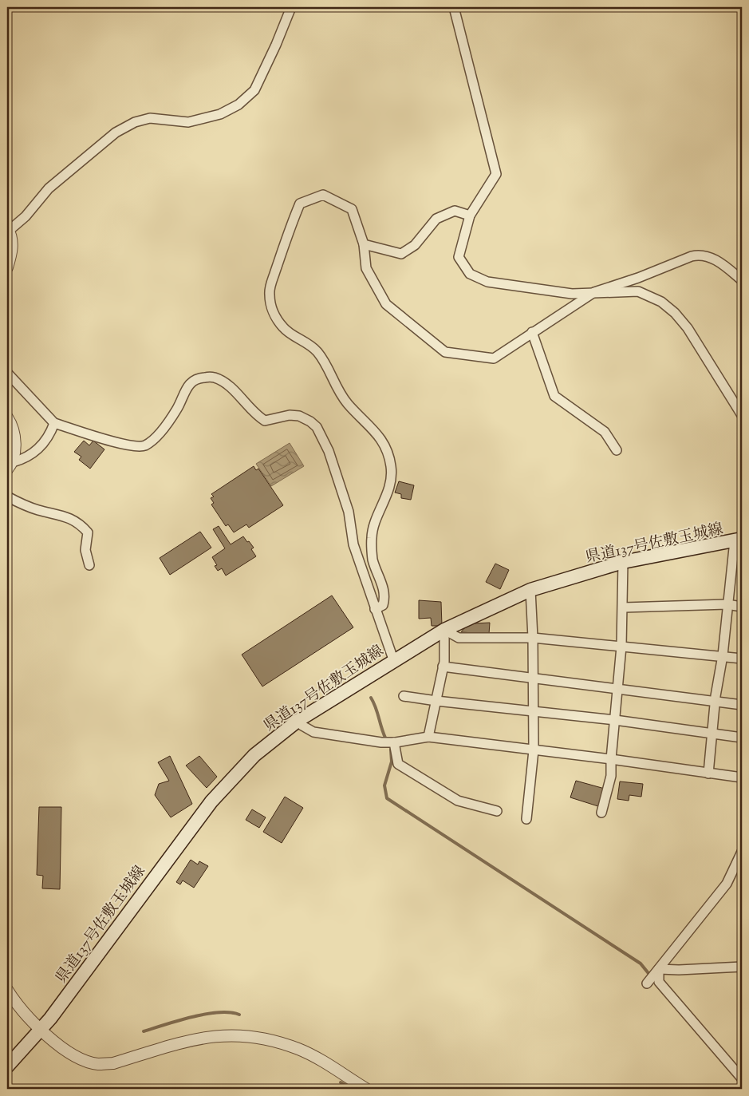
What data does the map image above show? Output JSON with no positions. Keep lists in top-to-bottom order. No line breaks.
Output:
{"streets":{"main road":["県道137号佐敷玉城線"]}}
